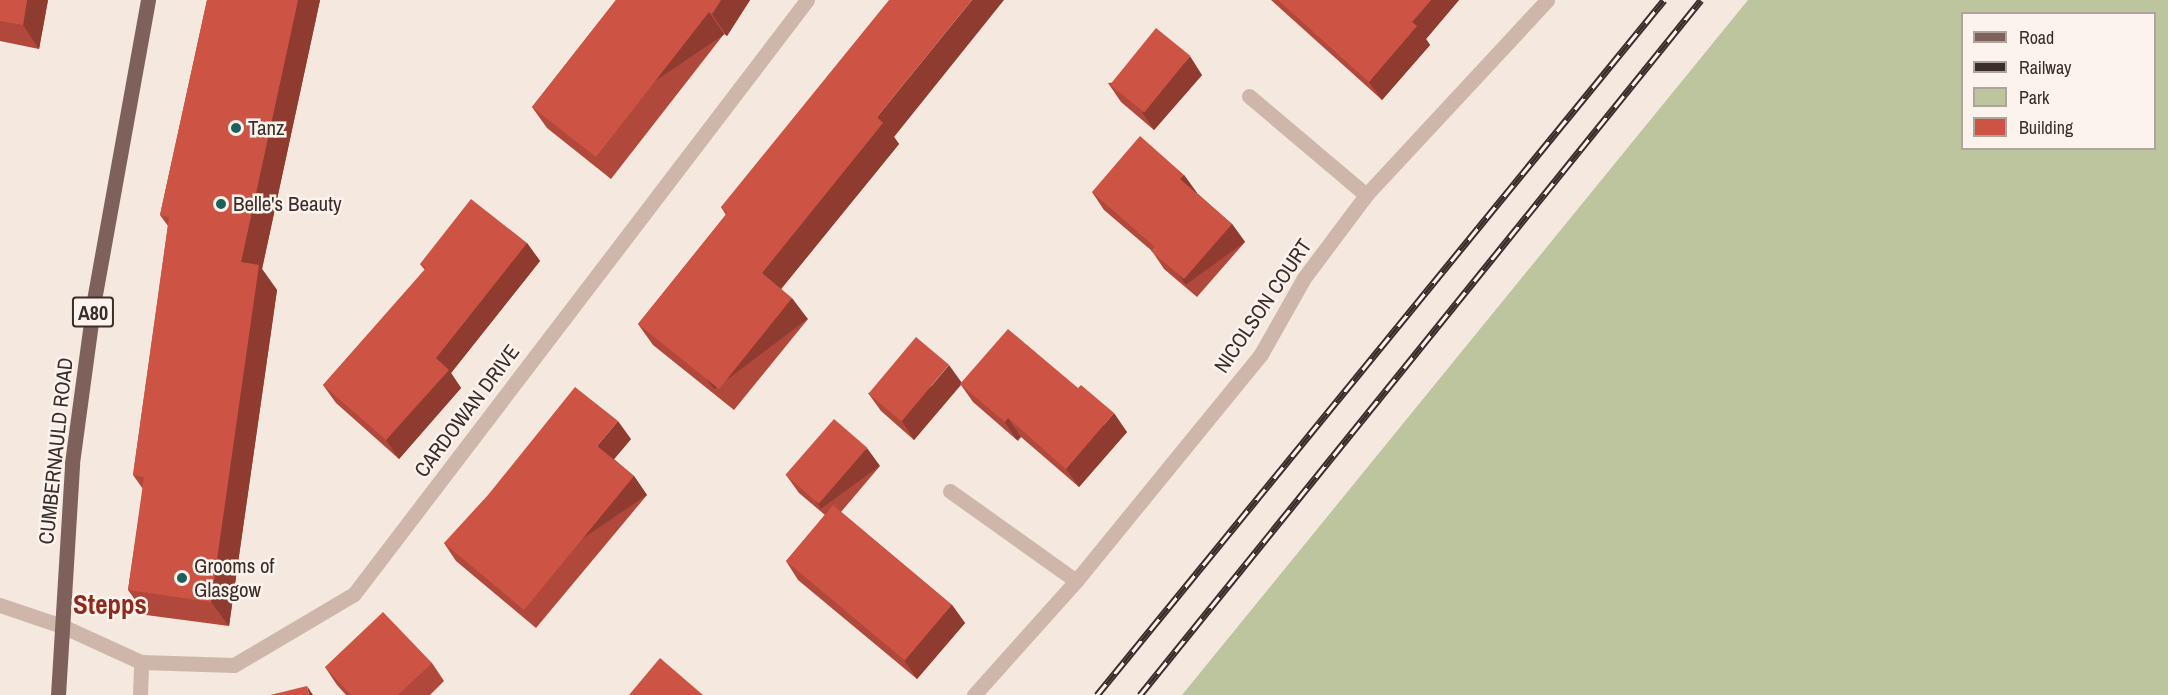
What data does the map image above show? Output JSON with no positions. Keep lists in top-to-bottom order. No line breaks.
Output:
{"streets":{"main road":["A80","CUMBERNAULD ROAD"],"street":["NICOLSON COURT","CARDOWAN DRIVE"]},"crossings":[["CARDOWAN DRIVE","CUMBERNAULD ROAD"]],"districts":["Stepps"],"places":["Tanz","Belle's Beauty","Grooms of Glasgow"],"legend":["Road","Railway","Park","Building"]}
